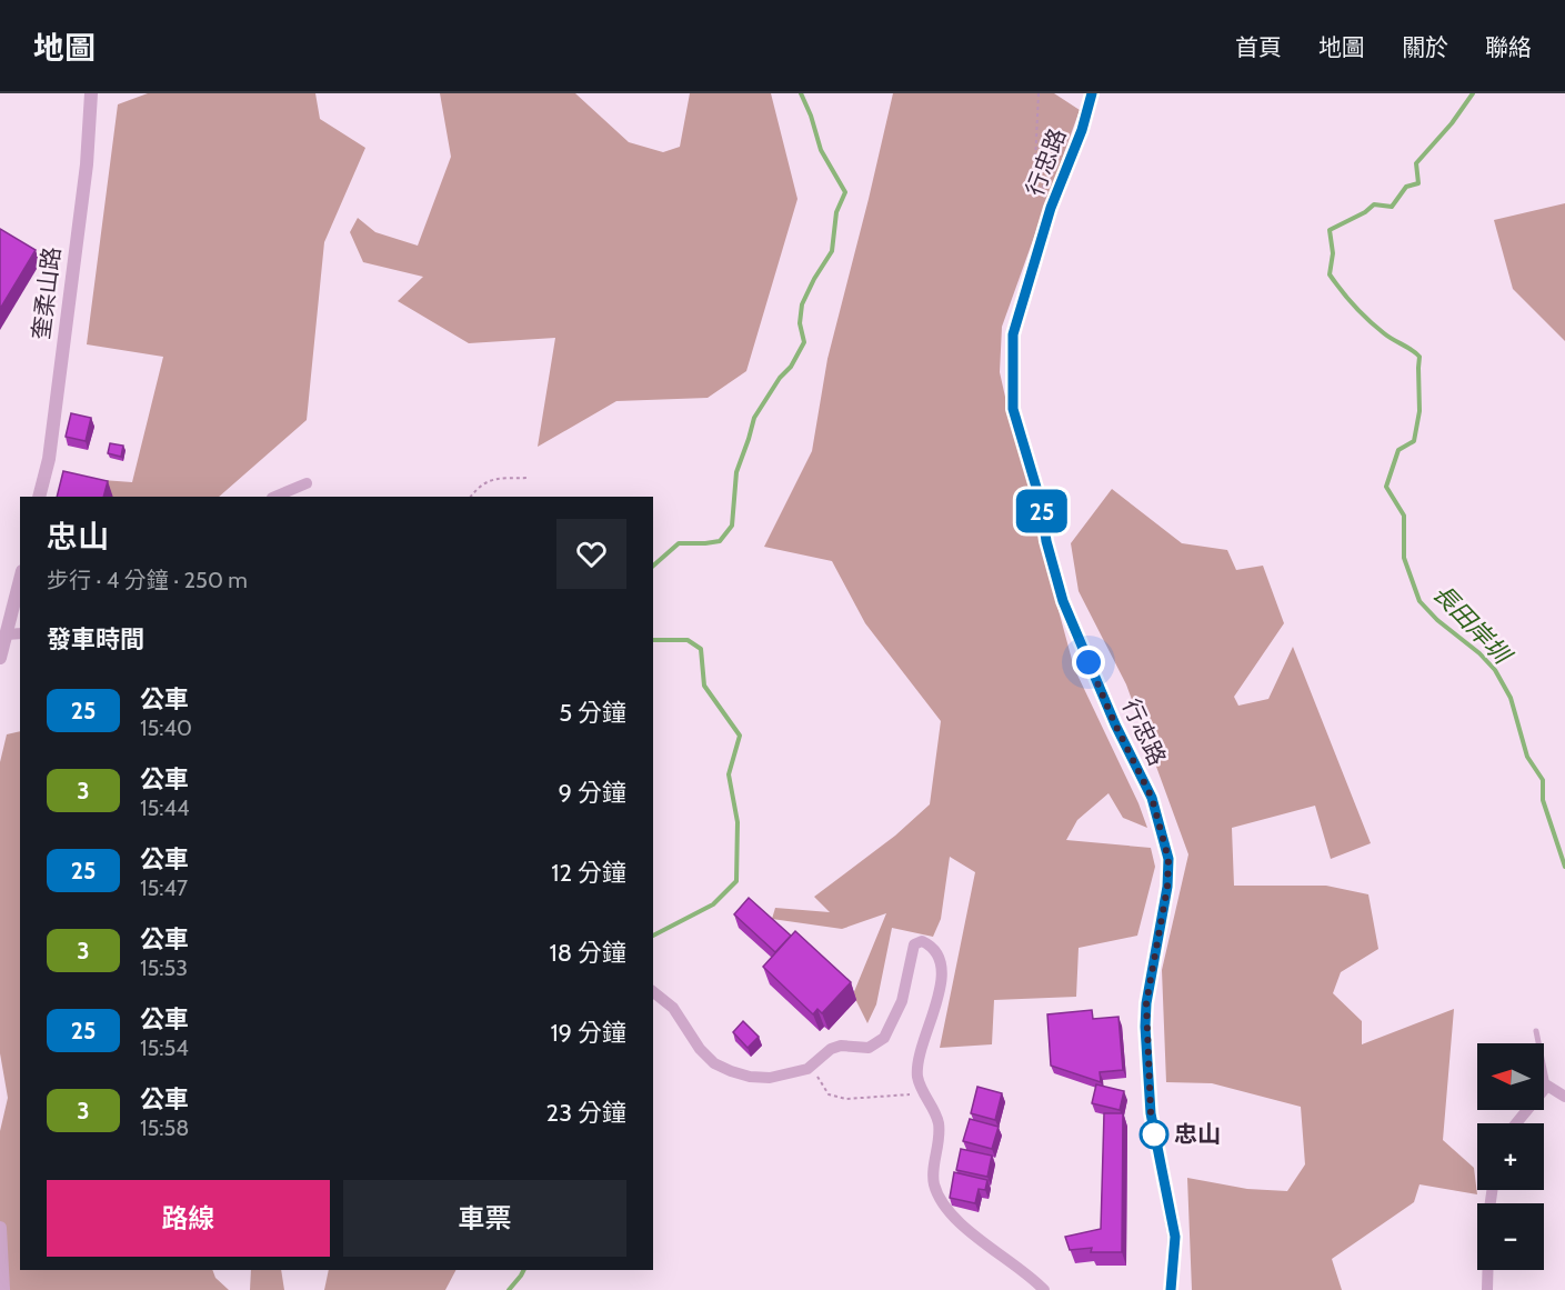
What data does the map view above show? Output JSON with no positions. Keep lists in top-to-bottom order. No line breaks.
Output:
{"streets":{"street":["行忠路","奎柔山路"]},"water":["長田岸圳"],"places":["忠山"],"lines":["bus line 25"],"north":"left","page":{"header":"地圖","nav":["首頁","地圖","關於","聯絡"],"on_map":"25","heading":[["忠山","步行 · 4 分鐘 · 250 m"],"發車時間"],"list":[{"mark":"25","name":"公車","note":"15:40","value":"5 分鐘"},{"mark":"3","name":"公車","note":"15:44","value":"9 分鐘"},{"mark":"25","name":"公車","note":"15:47","value":"12 分鐘"},{"mark":"3","name":"公車","note":"15:53","value":"18 分鐘"},{"mark":"25","name":"公車","note":"15:54","value":"19 分鐘"},{"mark":"3","name":"公車","note":"15:58","value":"23 分鐘"}],"map_buttons":["+","−"],"buttons":["路線","車票"]}}
